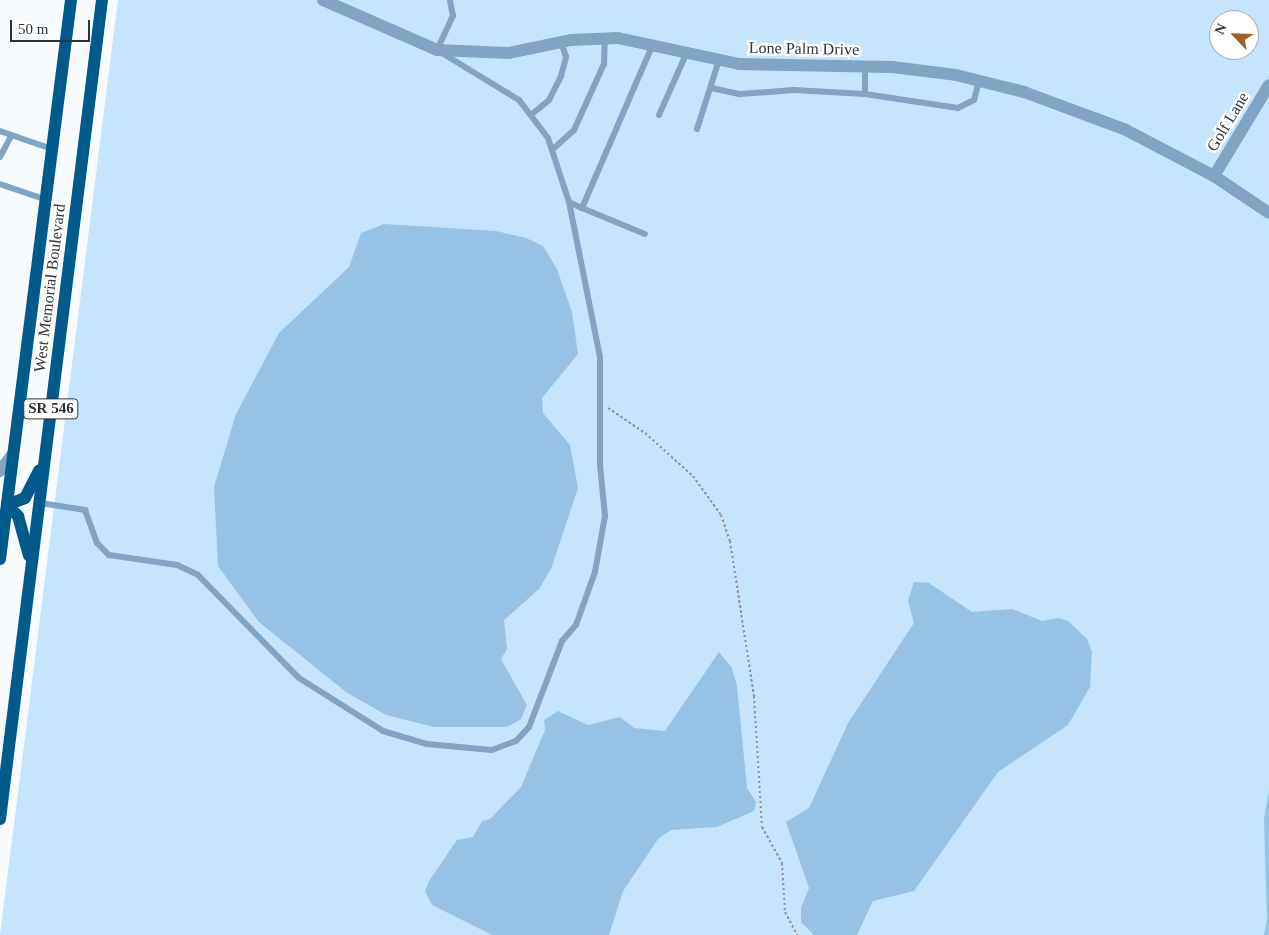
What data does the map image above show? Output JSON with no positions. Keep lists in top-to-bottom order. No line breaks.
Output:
{"streets":{"main road":["West Memorial Boulevard","SR 546"],"street":["Lone Palm Drive","Golf Lane"]},"crossings":[["Lone Palm Drive","Golf Lane"],["West Memorial Boulevard","SR 546"]],"scale_bar":"50 m","north":"top left"}
